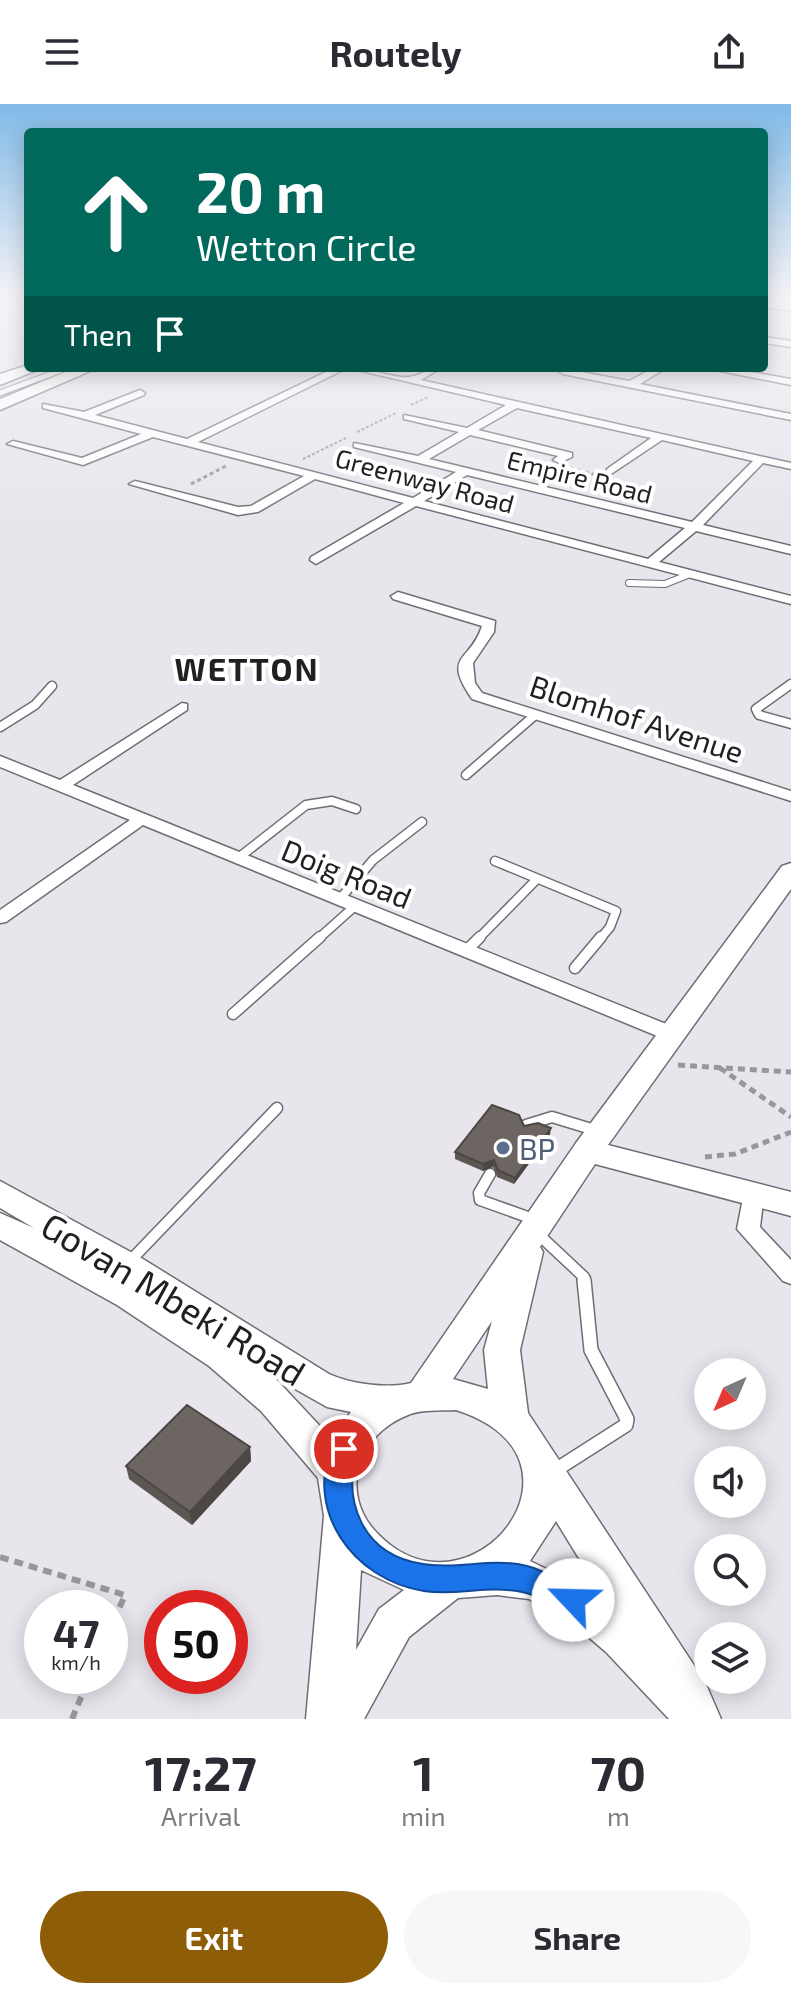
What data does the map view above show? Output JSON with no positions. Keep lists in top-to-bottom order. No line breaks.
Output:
{"streets":{"main road":["Govan Mbeki Road"],"street":["Empire Road","Greenway Road","Blomhof Avenue","Doig Road"]},"districts":["WETTON"],"places":["BP"],"north":"bottom left","page":{"header":"Routely","turn":["20 m","Wetton Circle"],"then":"Then","speed":"47 km/h","limit":"50","eta":["17:27","Arrival","1","min","70","m"],"buttons":["Exit","Share"]}}
